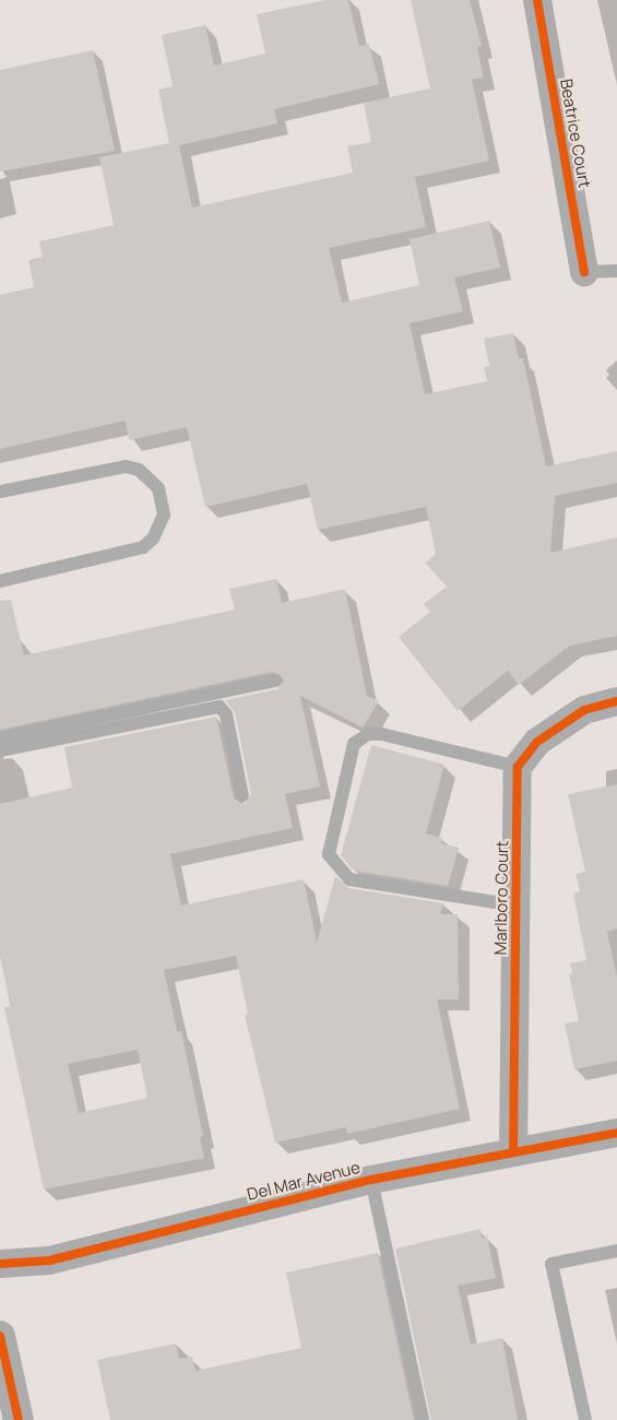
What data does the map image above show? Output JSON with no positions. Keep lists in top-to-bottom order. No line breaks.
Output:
{"streets":{"street":["Beatrice Court","Marlboro Court","Del Mar Avenue"]},"crossings":[["Marlboro Court","Del Mar Avenue"]]}
